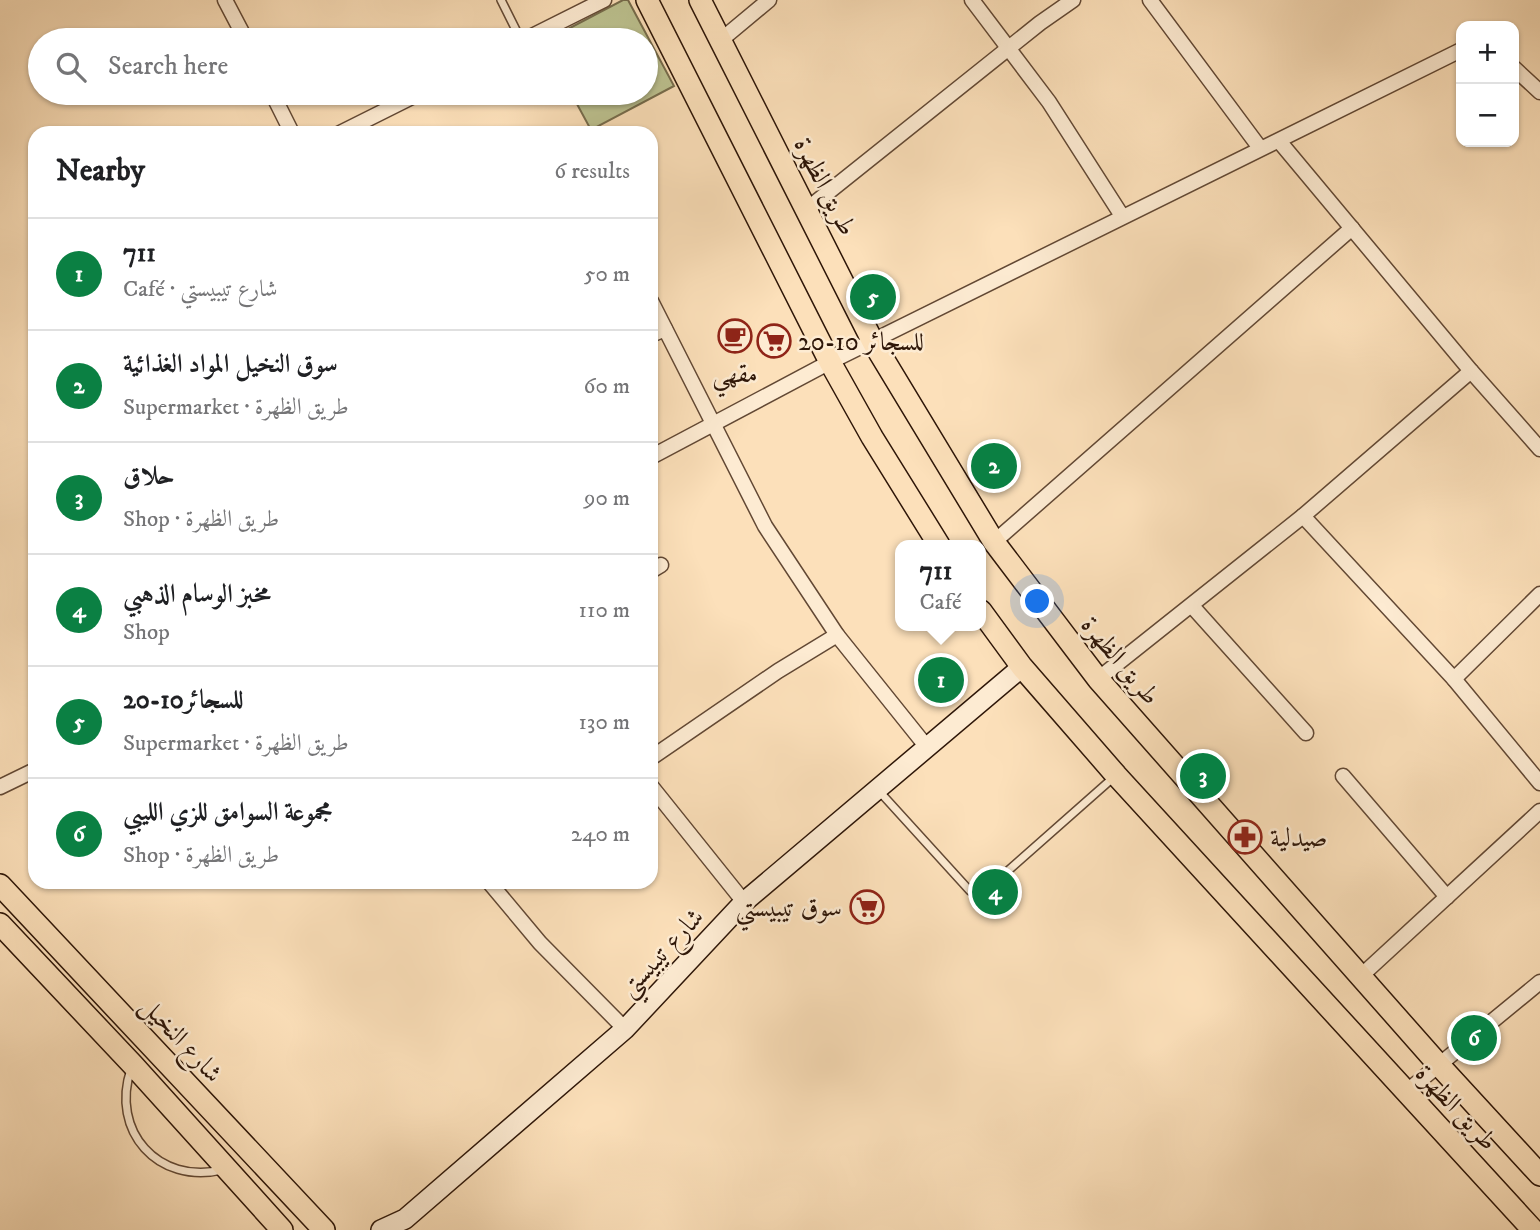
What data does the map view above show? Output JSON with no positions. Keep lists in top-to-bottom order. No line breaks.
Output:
{"streets":{"main road":["طريق الظهرة","شارع تيبيستي","شارع النخيل"]},"crossings":[["طريق الظهرة","شارع تيبيستي"]],"places":{"cafe":["مقهي"],"supermarket":["20-10 للسجائر","سوق تيبيستي"],"pharmacy":["صيدلية"]},"page":{"map_buttons":["+","−"],"search":"Search here","heading":["Nearby","6 results"],"list":[{"mark":"1","name":"711","note":"Café · شارع تيبيستي","value":"50 m"},{"mark":"2","name":"سوق النخيل المواد الغذائية","note":"Supermarket · طريق الظهرة","value":"60 m"},{"mark":"3","name":"حلاق","note":"Shop · طريق الظهرة","value":"90 m"},{"mark":"4","name":"مخبز الوسام الذهبي","note":"Shop","value":"110 m"},{"mark":"5","name":"20-10للسجائر","note":"Supermarket · طريق الظهرة","value":"130 m"},{"mark":"6","name":"مجموعة السوامق للزي الليبي","note":"Shop · طريق الظهرة","value":"240 m"}],"pins":["5","2","1","3","4","6"],"popup":["711","Café"]}}
